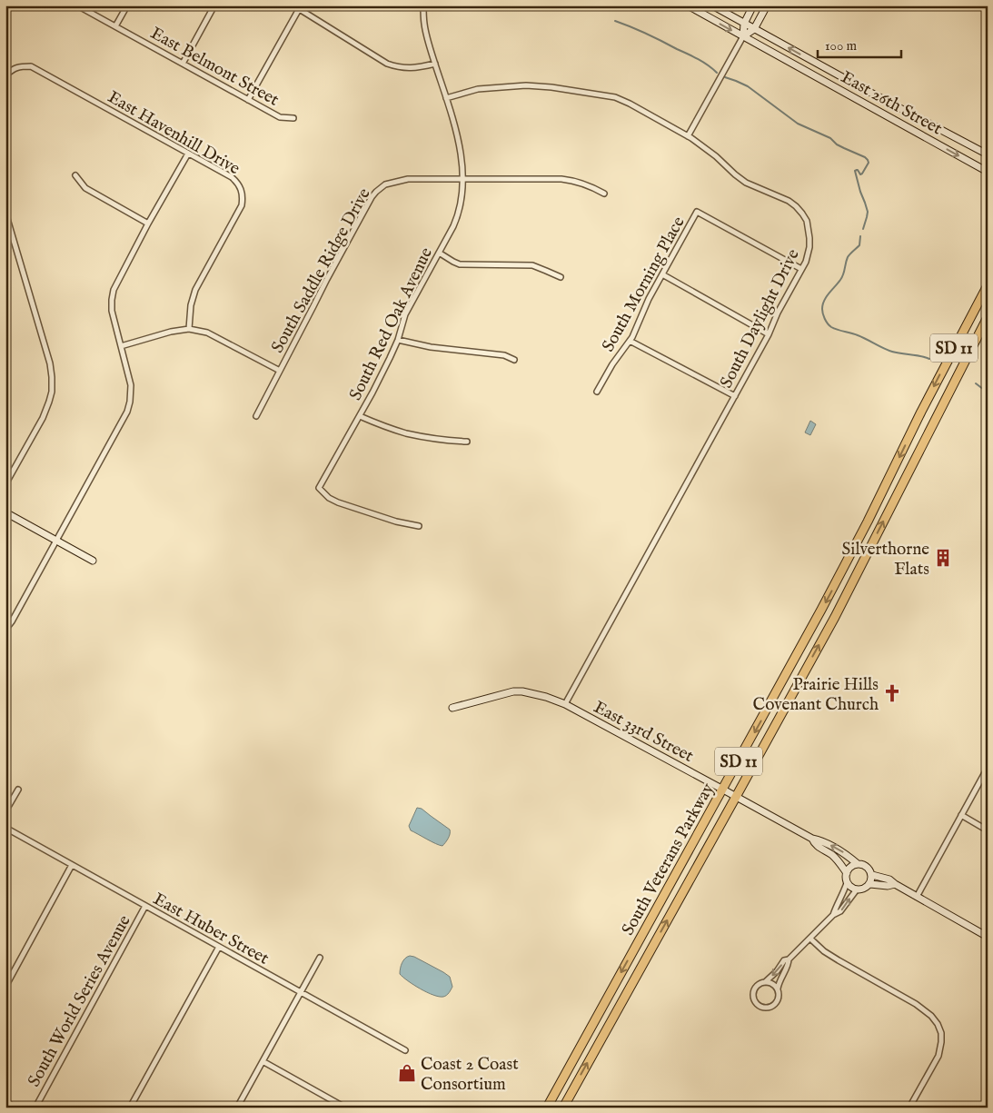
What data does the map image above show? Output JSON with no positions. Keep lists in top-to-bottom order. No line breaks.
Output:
{"streets":{"highway":["SD 11","South Veterans Parkway"],"street":["East Belmont Street","East 26th Street","East Havenhill Drive","South Saddle Ridge Drive","South Morning Place","South Daylight Drive","South Red Oak Avenue","East 33rd Street","East Huber Street","South World Series Avenue"]},"crossings":[["South Saddle Ridge Drive","South Red Oak Avenue"],["South Morning Place","South Daylight Drive"],["South Daylight Drive","South Red Oak Avenue"],["South Daylight Drive","East 33rd Street"],["East 33rd Street","South Veterans Parkway"],["East Huber Street","South World Series Avenue"]],"places":{"building":["Silverthorne Flats"],"church":["Prairie Hills Covenant Church"],"shop":["Coast 2 Coast Consortium"]},"scale_bar":"100 m"}
